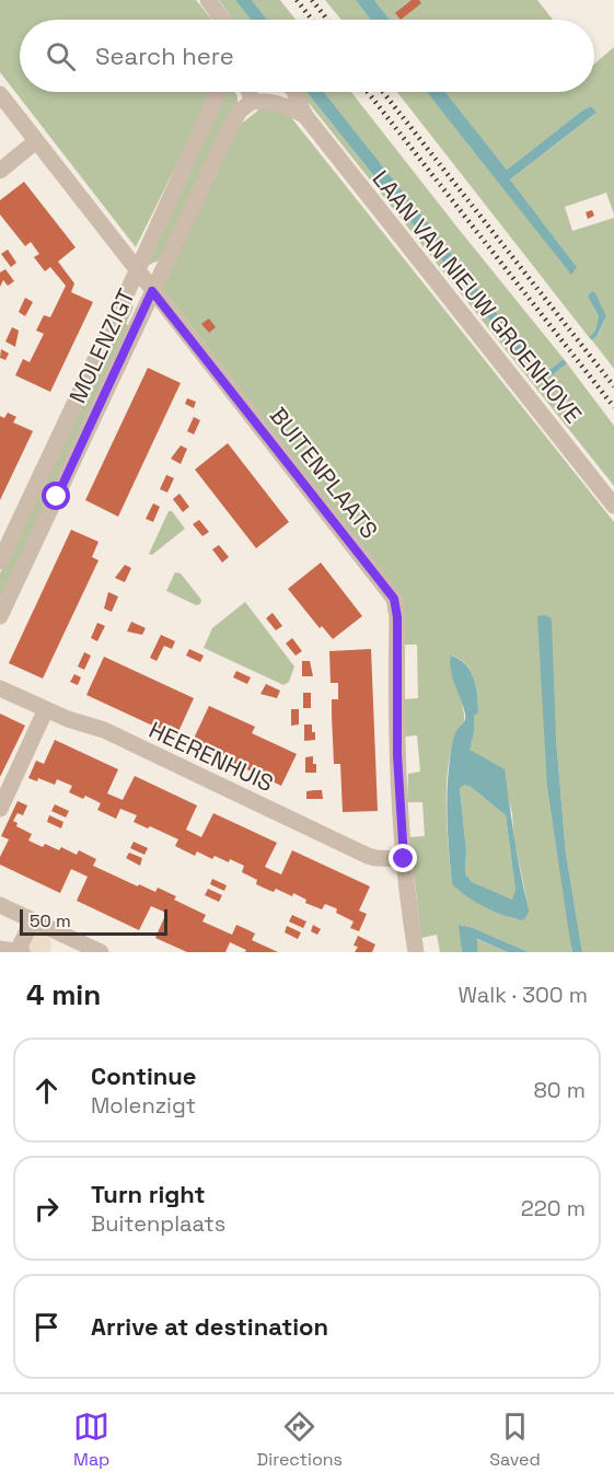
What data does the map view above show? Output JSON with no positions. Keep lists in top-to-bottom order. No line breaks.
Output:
{"streets":{"street":["LAAN VAN NIEUW GROENHOVE","MOLENZIGT","BUITENPLAATS","HEERENHUIS"]},"crossings":[["LAAN VAN NIEUW GROENHOVE","MOLENZIGT"],["MOLENZIGT","BUITENPLAATS"],["BUITENPLAATS","HEERENHUIS"]],"scale_bar":"50 m","page":{"search":"Search here","scale":"50 m","heading":["4 min","Walk · 300 m"],"list":[["Continue","Molenzigt","80 m"],["Turn right","Buitenplaats","220 m"],"Arrive at destination"],"nav":["Map","Directions","Saved"]}}
